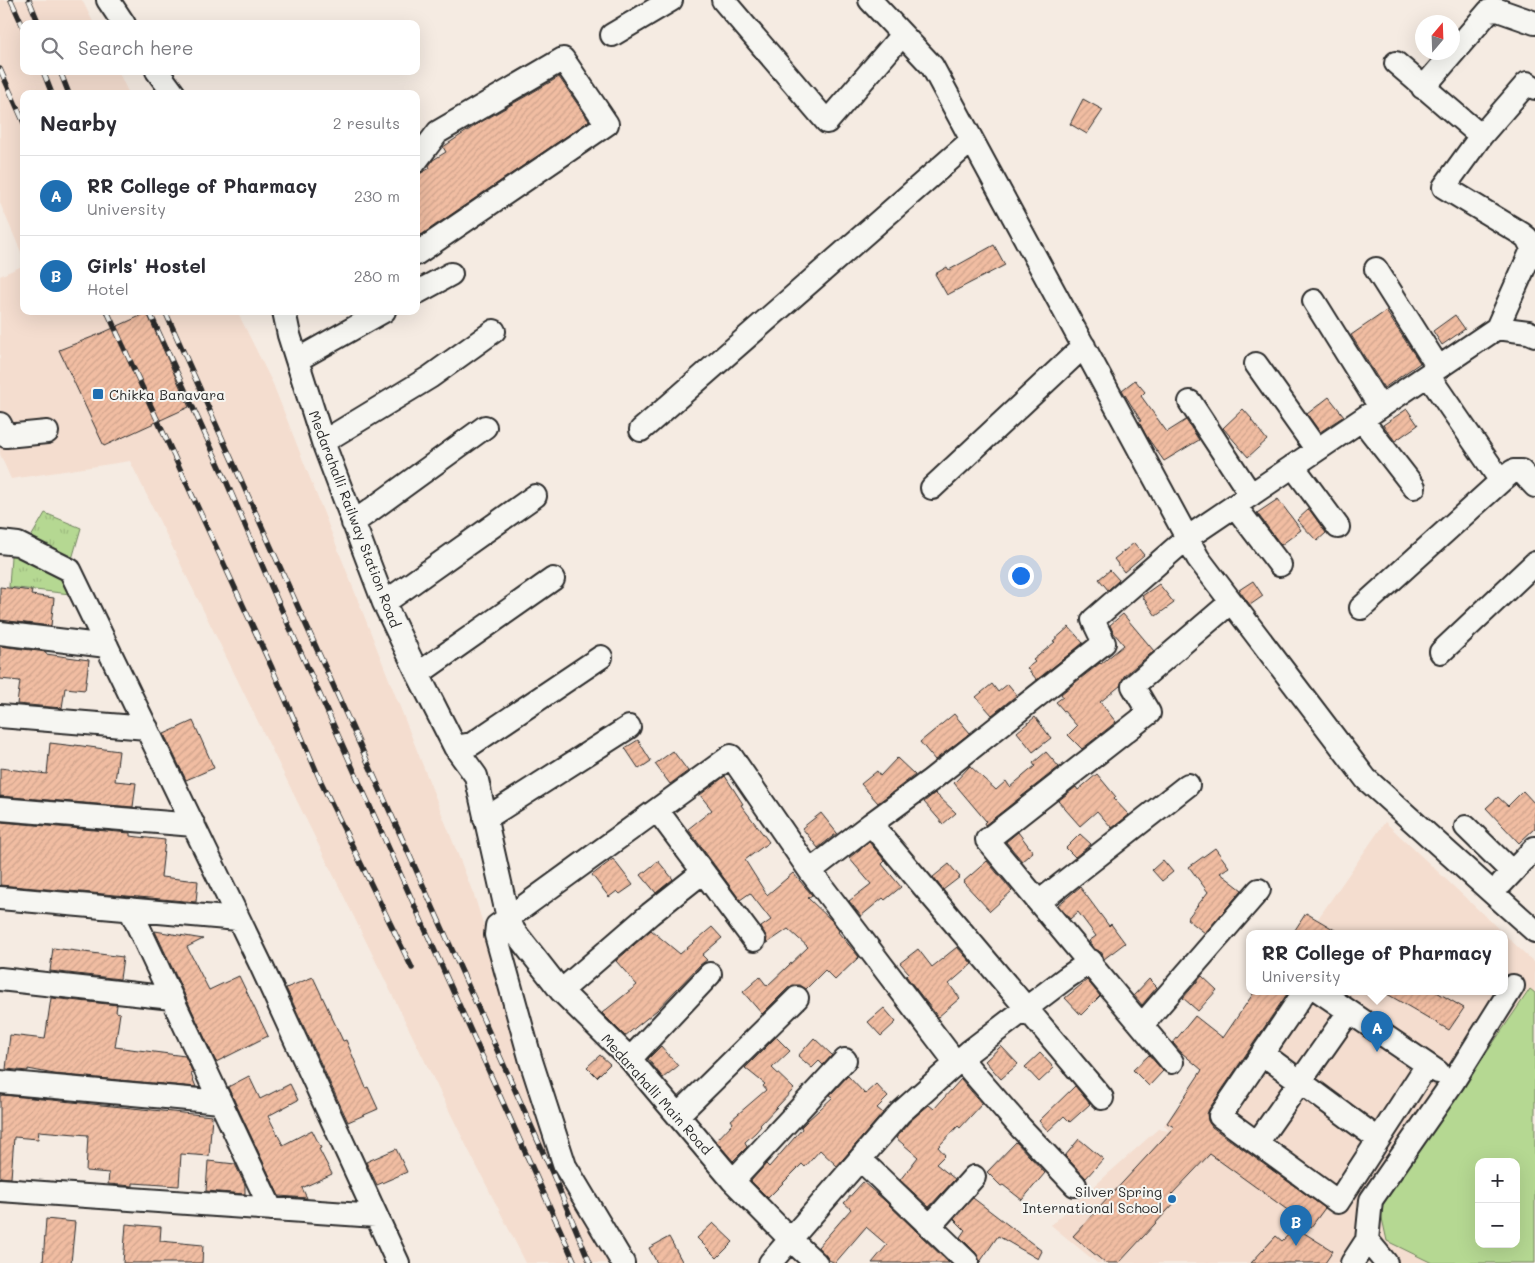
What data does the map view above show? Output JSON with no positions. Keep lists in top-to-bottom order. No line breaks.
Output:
{"streets":{"street":["Medarahalli Railway Station Road","Medarahalli Main Road"]},"crossings":[["Medarahalli Railway Station Road","Medarahalli Main Road"]],"places":{"transit":["Chikka Banavara"],"other":["Silver Spring International School"]},"north":"top","page":{"search":"Search here","heading":["Nearby","2 results"],"list":[{"mark":"A","name":"RR College of Pharmacy","note":"University","value":"230 m"},{"mark":"B","name":"Girls' Hostel","note":"Hotel","value":"280 m"}],"popup":["RR College of Pharmacy","University"],"pins":["A","B"],"map_buttons":["+","−"]}}
